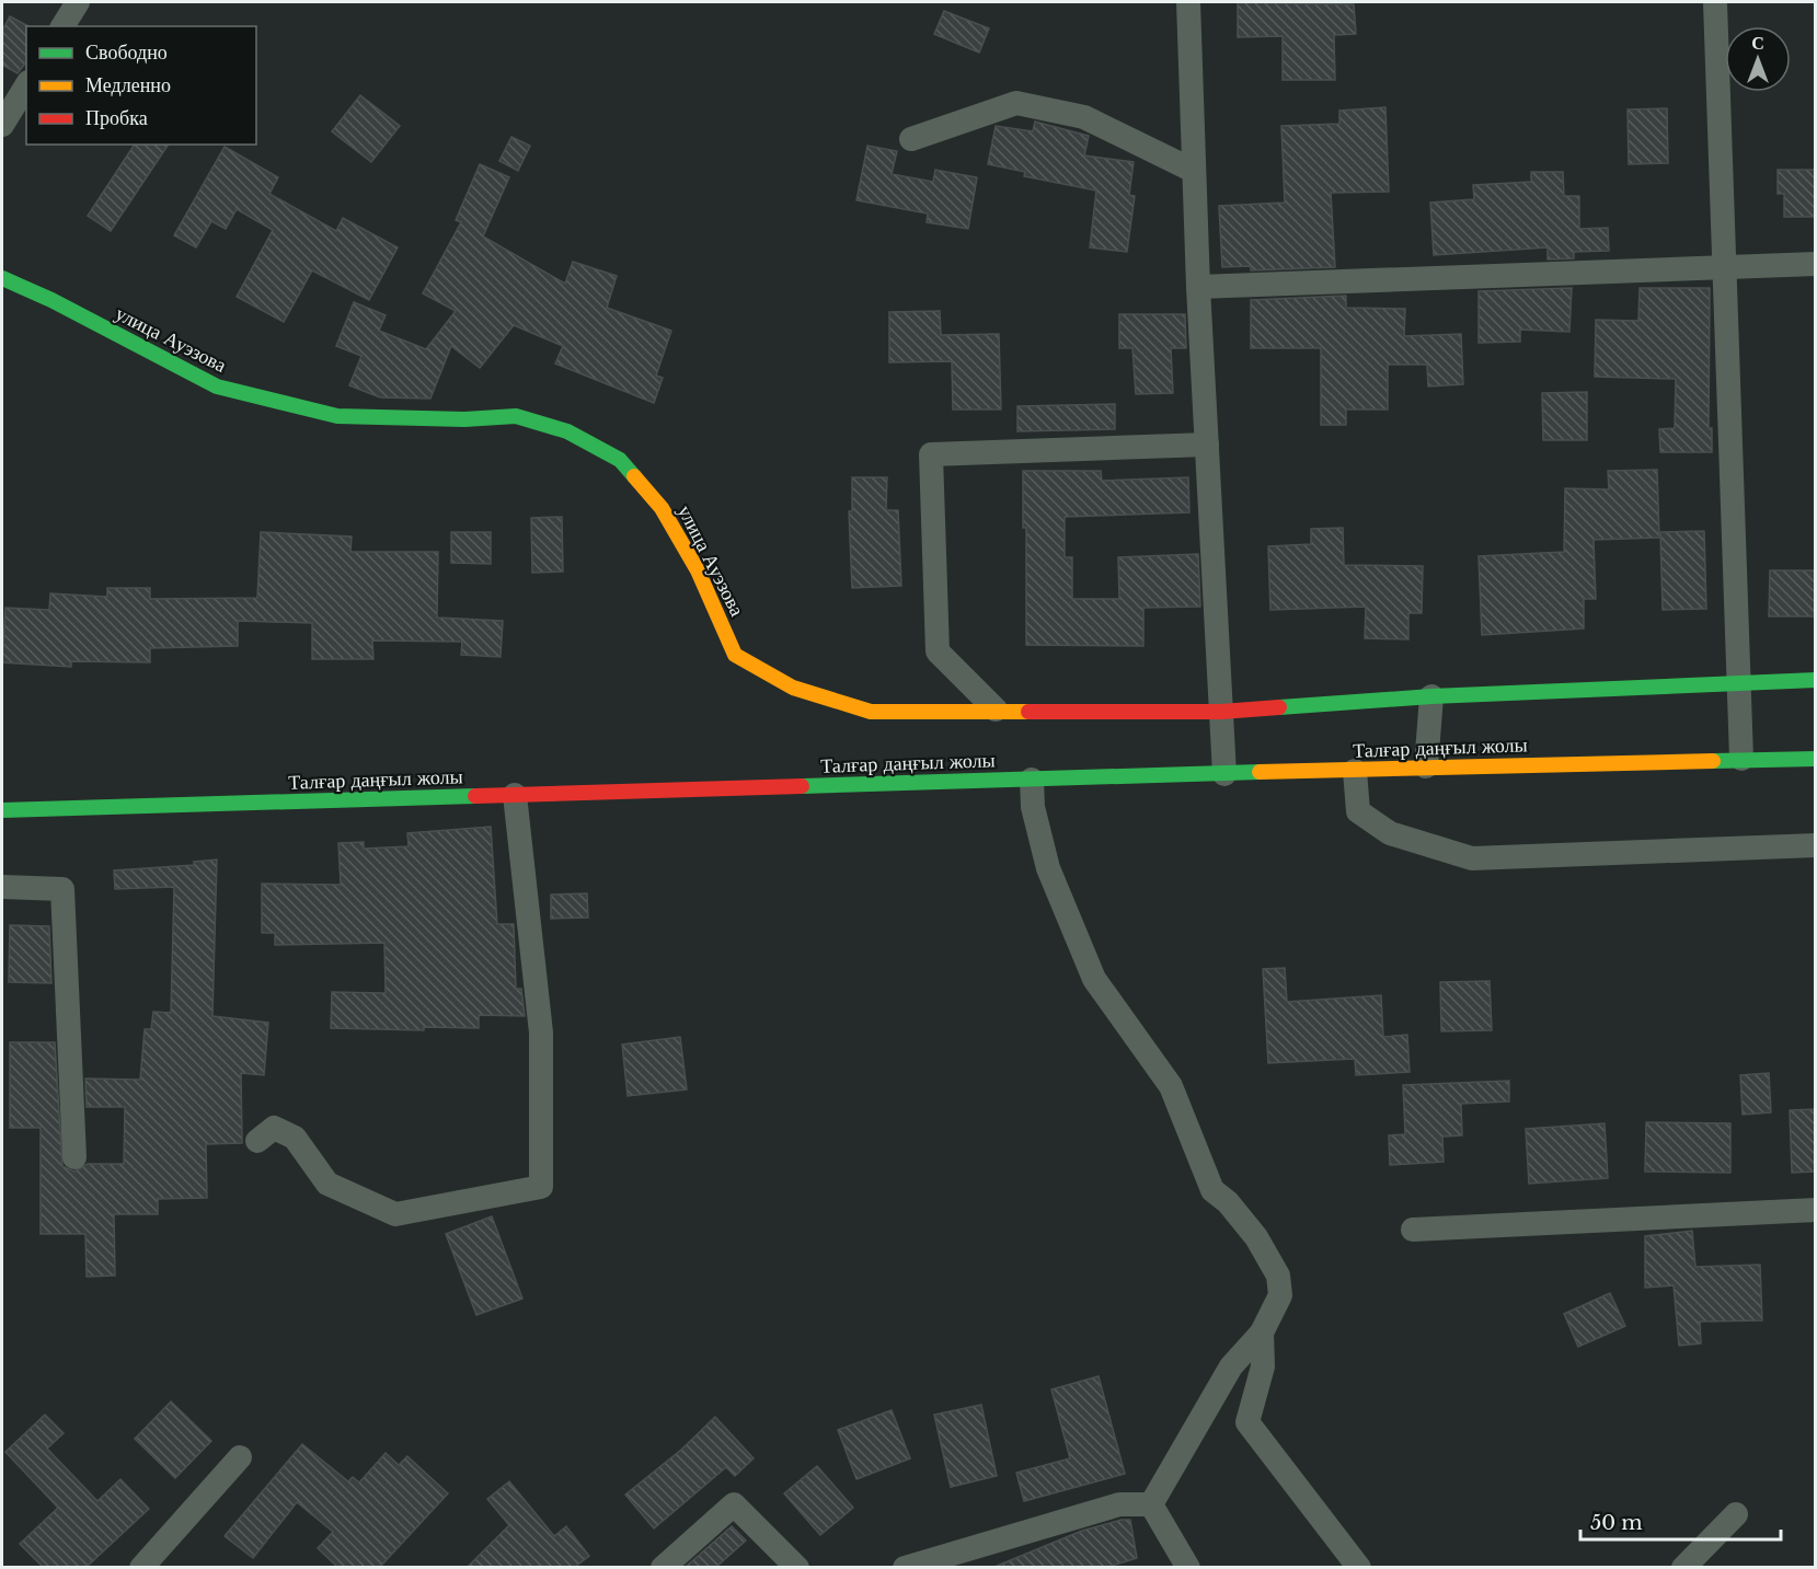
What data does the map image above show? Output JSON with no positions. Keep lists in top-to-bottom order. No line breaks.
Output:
{"streets":{"street":["улица Ауэзова","Талғар даңғыл жолы"]},"legend":["Свободно","Медленно","Пробка"],"scale_bar":"50 m","north":"top"}
